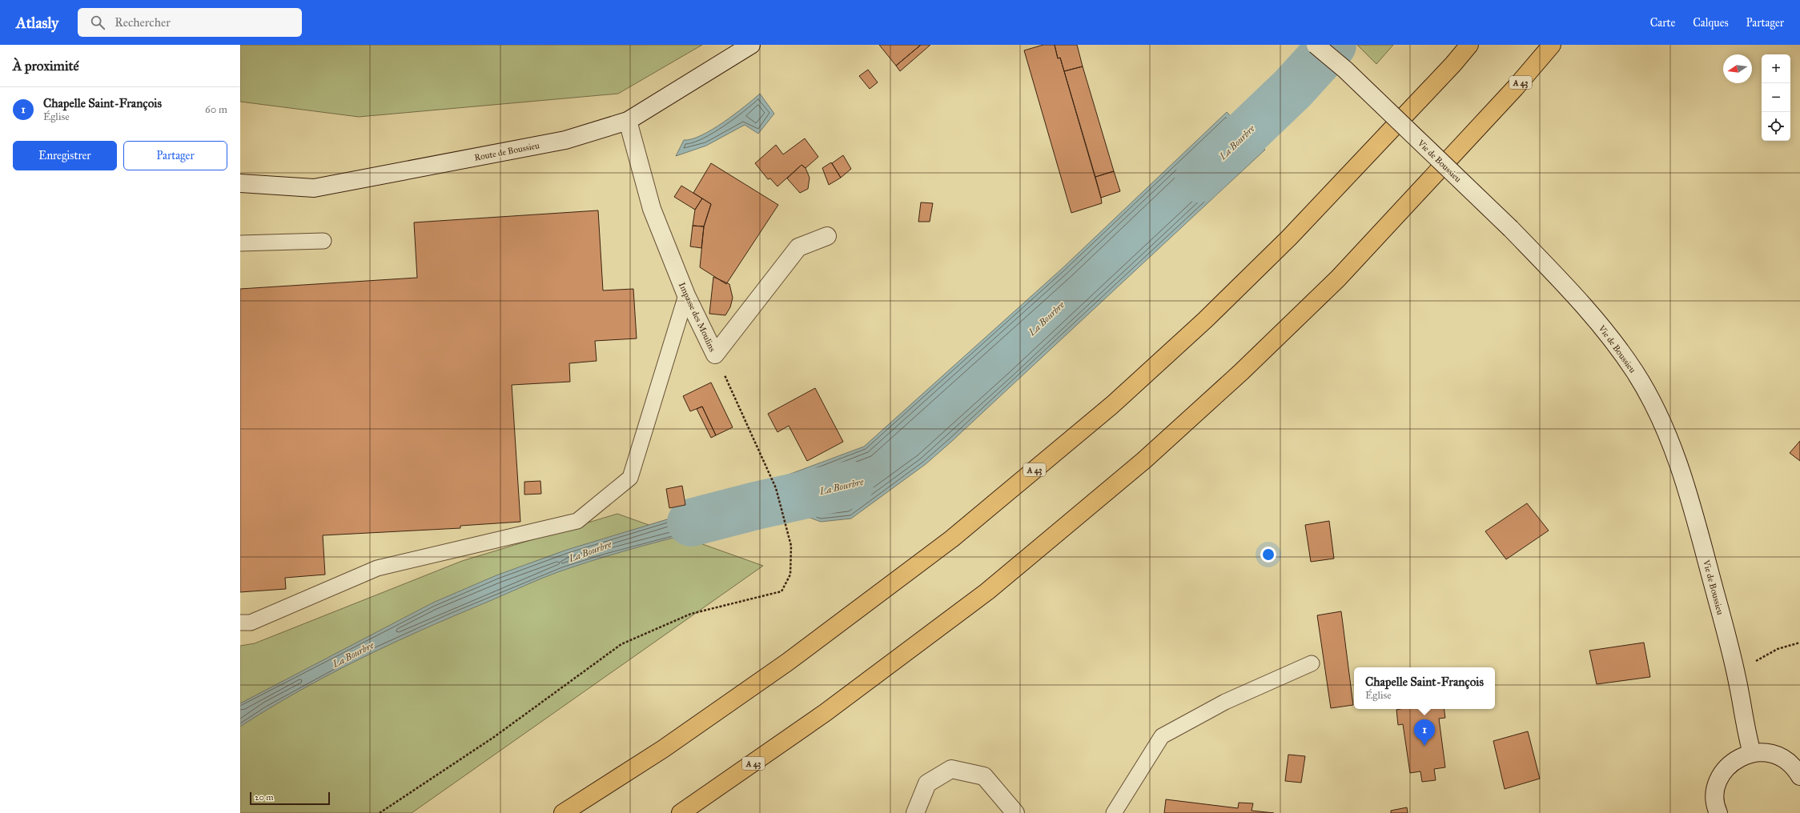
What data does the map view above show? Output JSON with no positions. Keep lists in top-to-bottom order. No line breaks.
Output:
{"streets":{"highway":["A 43"],"street":["Route de Boussieu","Vie de Boussieu","Impasse des Moulins"]},"crossings":[["Route de Boussieu","Impasse des Moulins"]],"water":["La Bourbre"],"scale_bar":"20 m","north":"left","page":{"header":"Atlasly","search":"Rechercher","nav":["Carte","Calques","Partager"],"heading":"À proximité","map_buttons":["+","−"],"list":[{"mark":"1","name":"Chapelle Saint-François","note":"Église","value":"60 m"}],"buttons":["Enregistrer","Partager"],"popup":["Chapelle Saint-François","Église"],"pins":"1","scale":"20 m"}}
